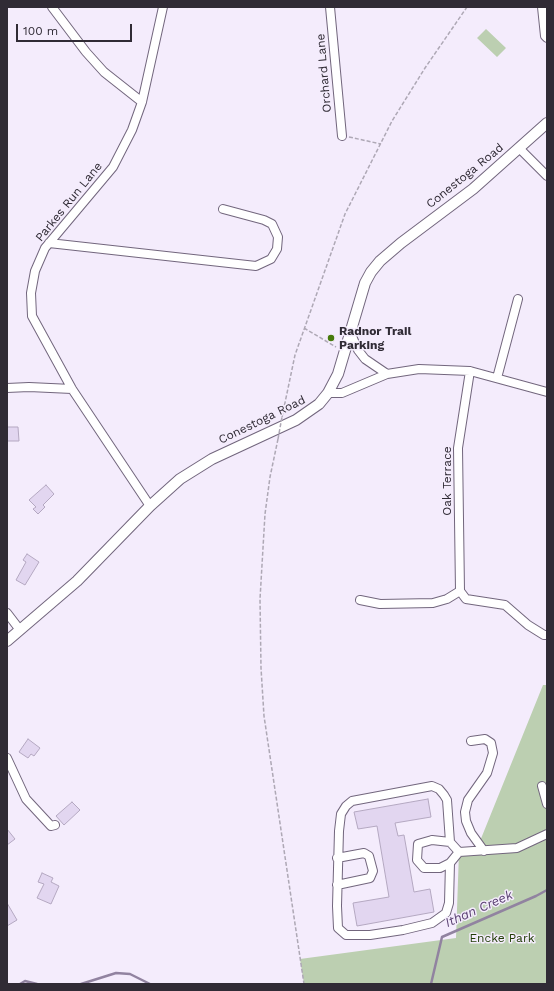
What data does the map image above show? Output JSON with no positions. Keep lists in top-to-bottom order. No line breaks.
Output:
{"streets":{"main road":["Conestoga Road"],"street":["Orchard Lane","Parkes Run Lane","Oak Terrace"]},"crossings":[["Conestoga Road","Parkes Run Lane"]],"water":["Ithan Creek"],"parks":["Encke Park"],"places":["Radnor Trail Parking"],"scale_bar":"100 m"}
